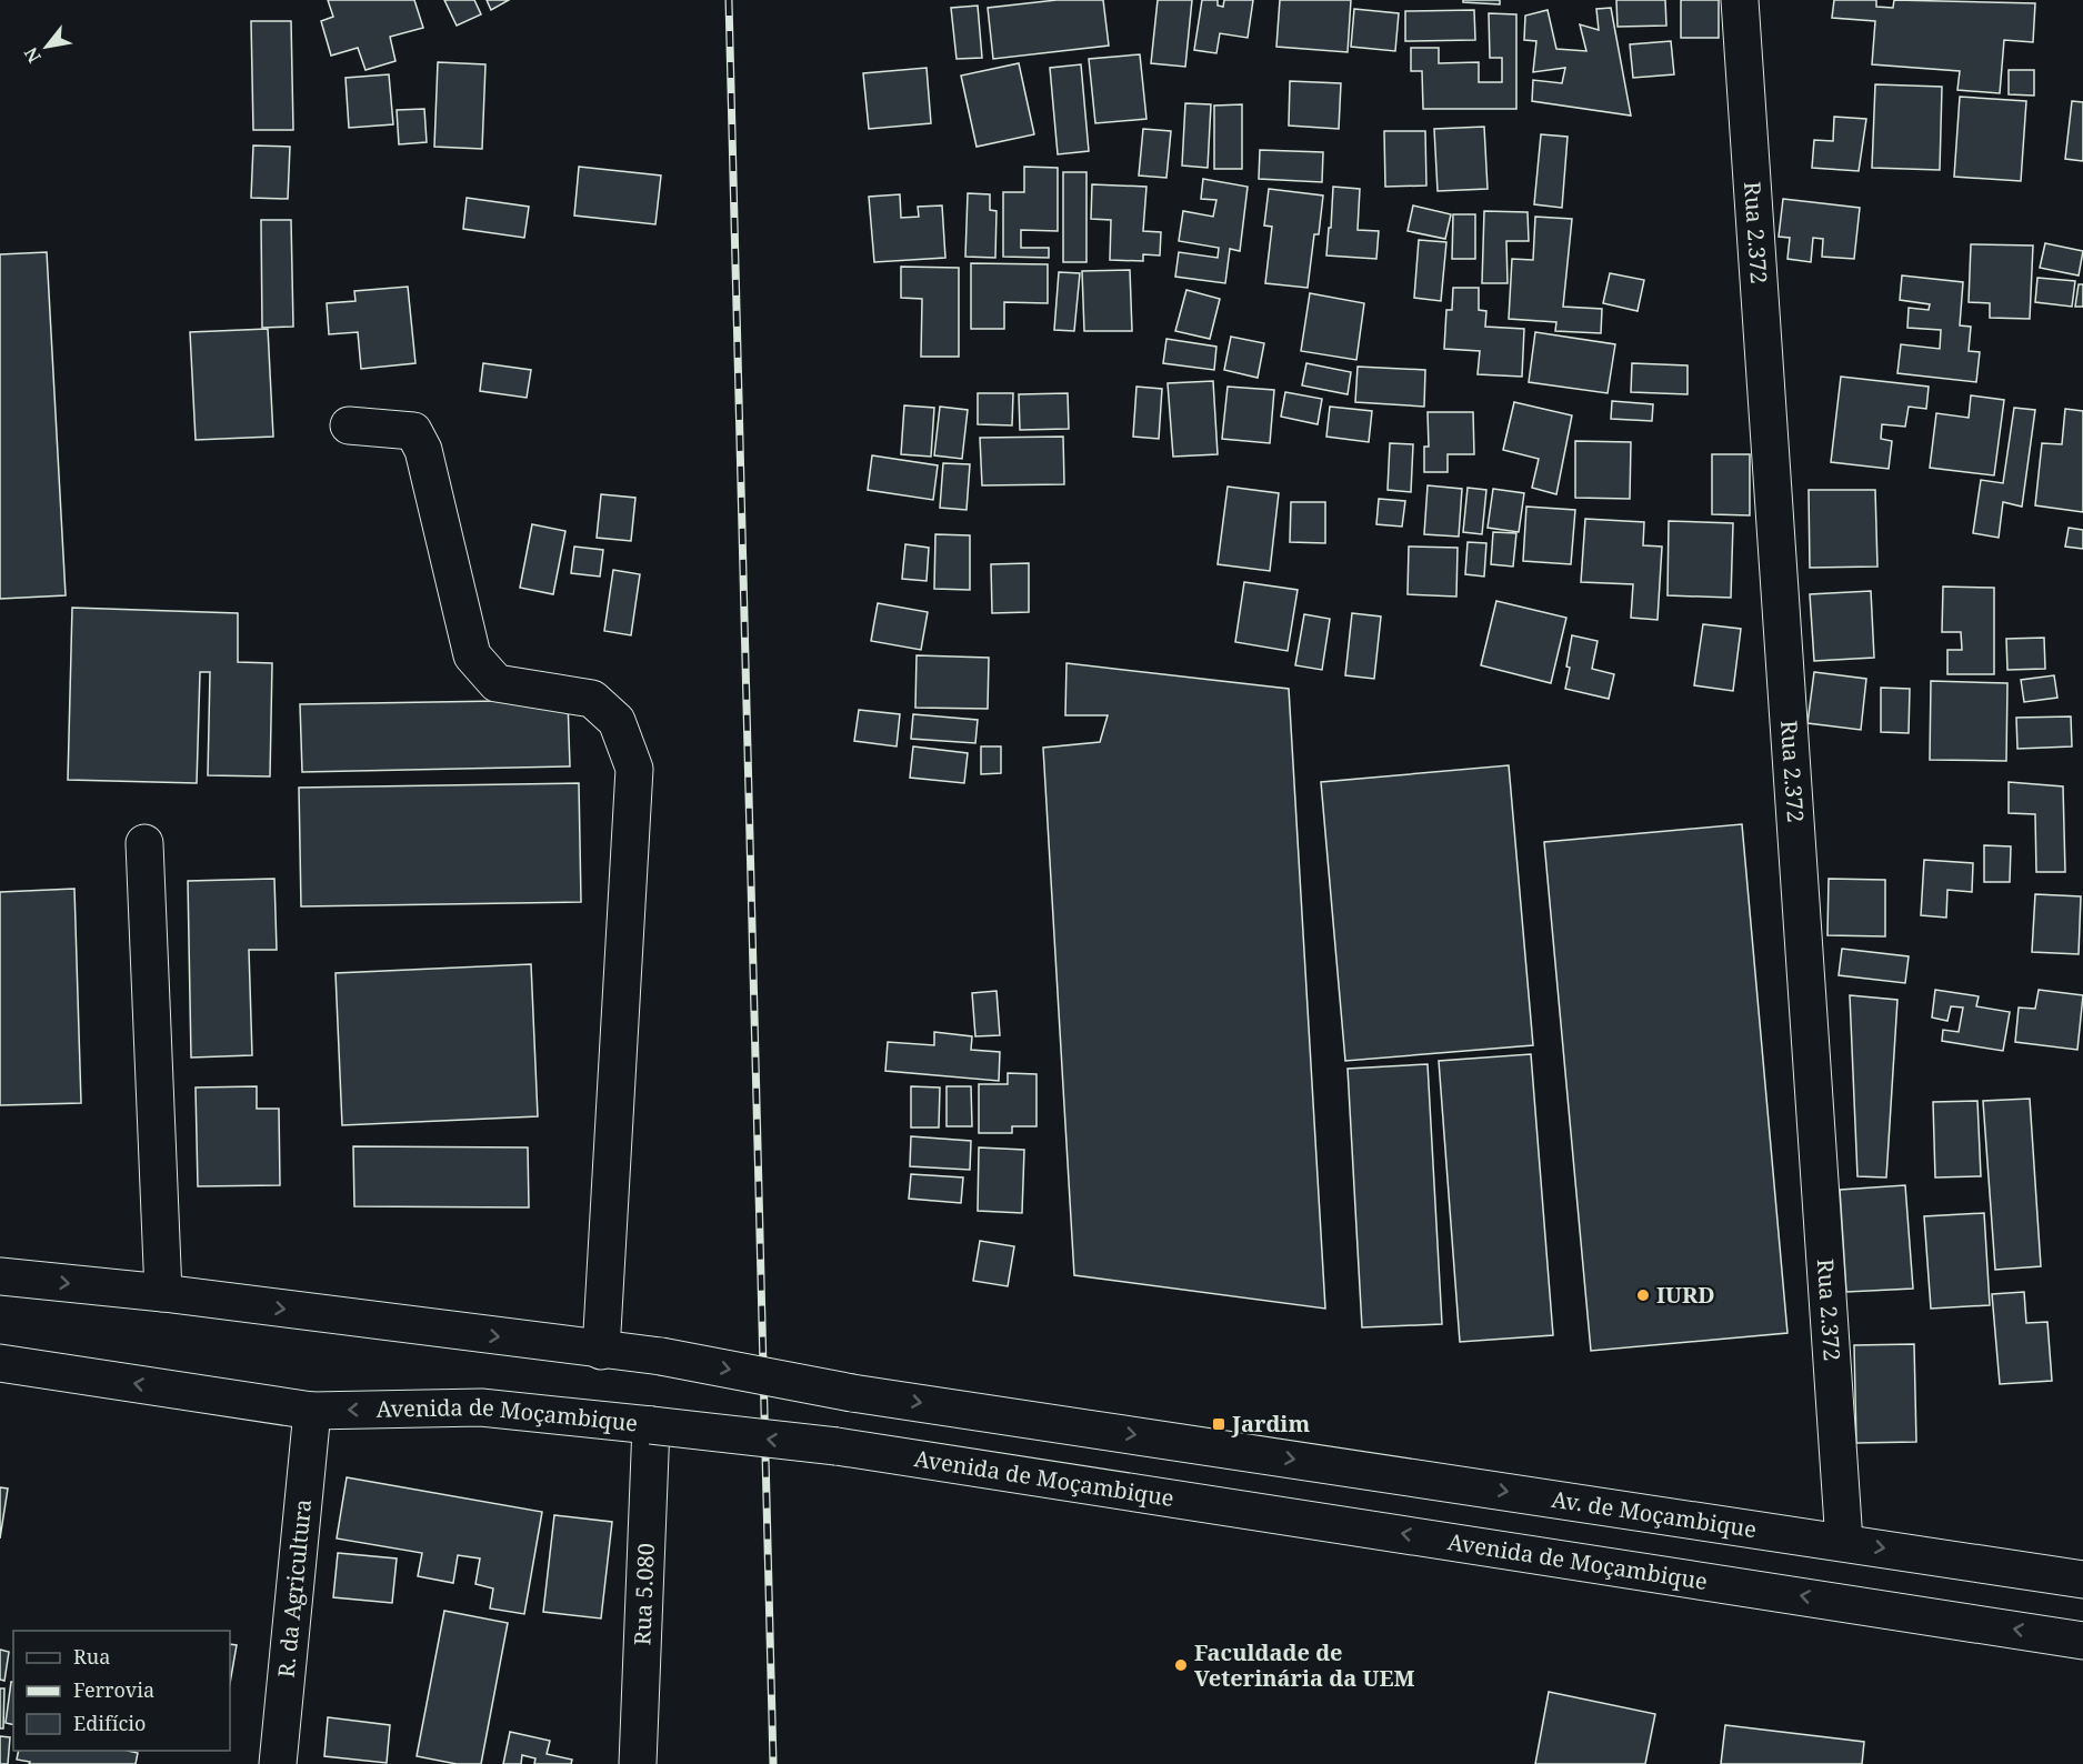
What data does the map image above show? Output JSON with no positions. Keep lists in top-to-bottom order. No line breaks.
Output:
{"streets":{"main road":["Rua 2.372","Avenida de Moçambique","Av. de Moçambique","R. da Agricultura","Rua 5.080"]},"crossings":[["Rua 2.372","Av. de Moçambique"],["Avenida de Moçambique","R. da Agricultura"],["Avenida de Moçambique","Rua 5.080"]],"one_way":["Avenida de Moçambique","Av. de Moçambique"],"places":{"other":["IURD","Faculdade de Veterinária da UEM"],"transit":["Jardim"]},"legend":["Rua","Ferrovia","Edifício"],"north":"bottom left"}
